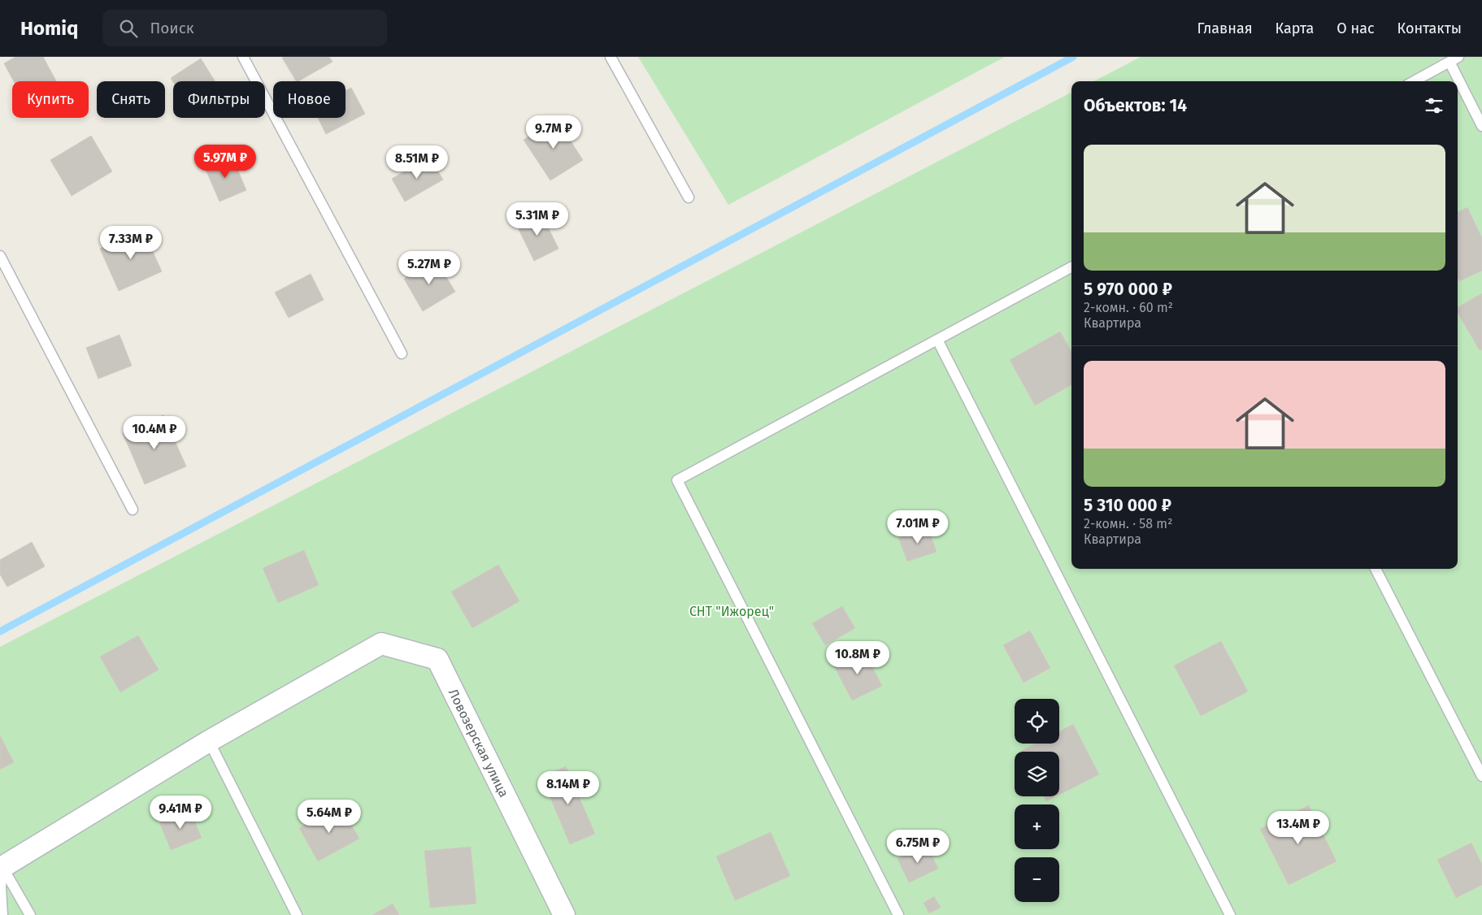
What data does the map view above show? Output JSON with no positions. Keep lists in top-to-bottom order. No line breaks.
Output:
{"streets":{"street":["Ловозерская улица"]},"parks":["СНТ \"Ижорец\""],"page":{"header":"Homiq","search":"Поиск","nav":["Главная","Карта","О нас","Контакты"],"chip":["Купить","Снять","Фильтры","Новое"],"heading":"Объектов: 14","price":["9.7M ₽","5.97M ₽","8.51M ₽","5.31M ₽","7.33M ₽","5.27M ₽","10.4M ₽","7.01M ₽","10.8M ₽","8.14M ₽","9.41M ₽","5.64M ₽","13.4M ₽","6.75M ₽"],"list":[{"name":"5 970 000 ₽","note":"2-комн. · 60 m² · Квартира"},{"name":"5 310 000 ₽","note":"2-комн. · 58 m² · Квартира"}],"map_buttons":["+","−"]}}
